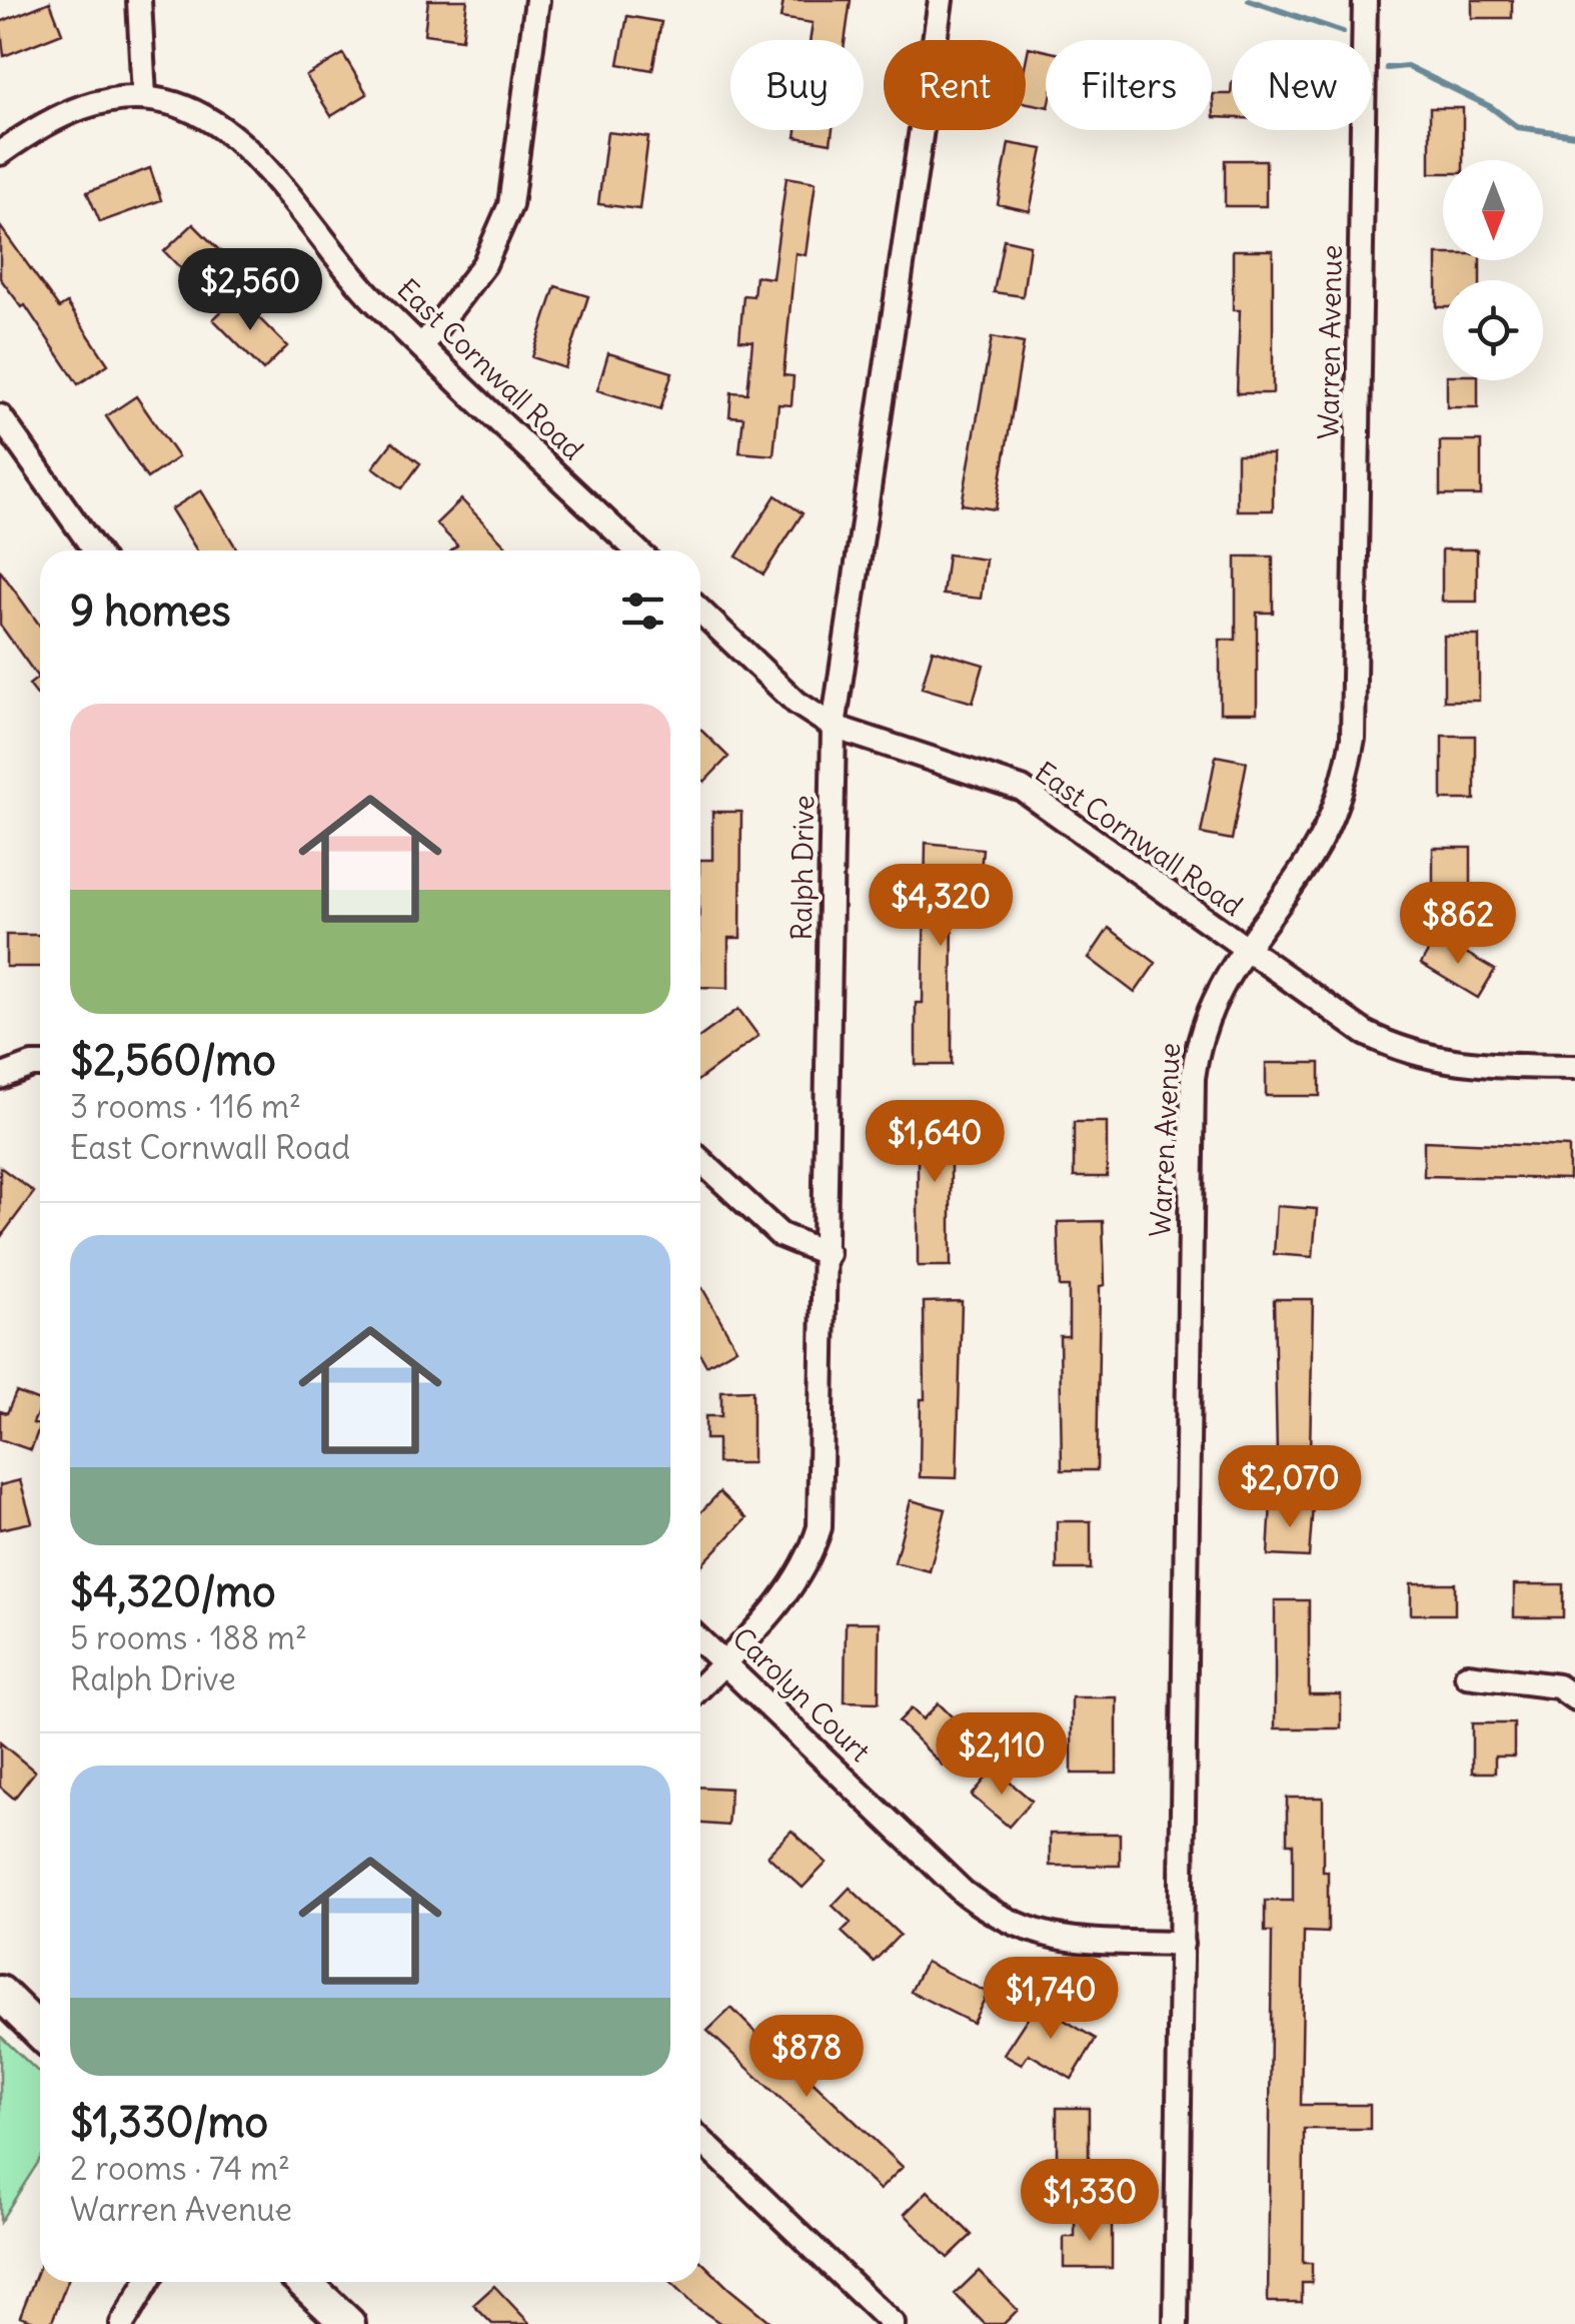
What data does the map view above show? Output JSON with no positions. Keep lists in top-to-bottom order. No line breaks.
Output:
{"streets":{"street":["Warren Avenue","East Cornwall Road","Ralph Drive","Carolyn Court"]},"crossings":[["Warren Avenue","East Cornwall Road"],["Warren Avenue","Carolyn Court"],["East Cornwall Road","Ralph Drive"],["Ralph Drive","Carolyn Court"]],"north":"bottom","page":{"chip":["Buy","Rent","Filters","New"],"price":["$2,560","$4,320","$862","$1,640","$2,070","$2,110","$1,740","$878","$1,330"],"heading":"9 homes","list":[{"name":"$2,560/mo","note":"3 rooms · 116 m² · East Cornwall Road"},{"name":"$4,320/mo","note":"5 rooms · 188 m² · Ralph Drive"},{"name":"$1,330/mo","note":"2 rooms · 74 m² · Warren Avenue"}]}}
